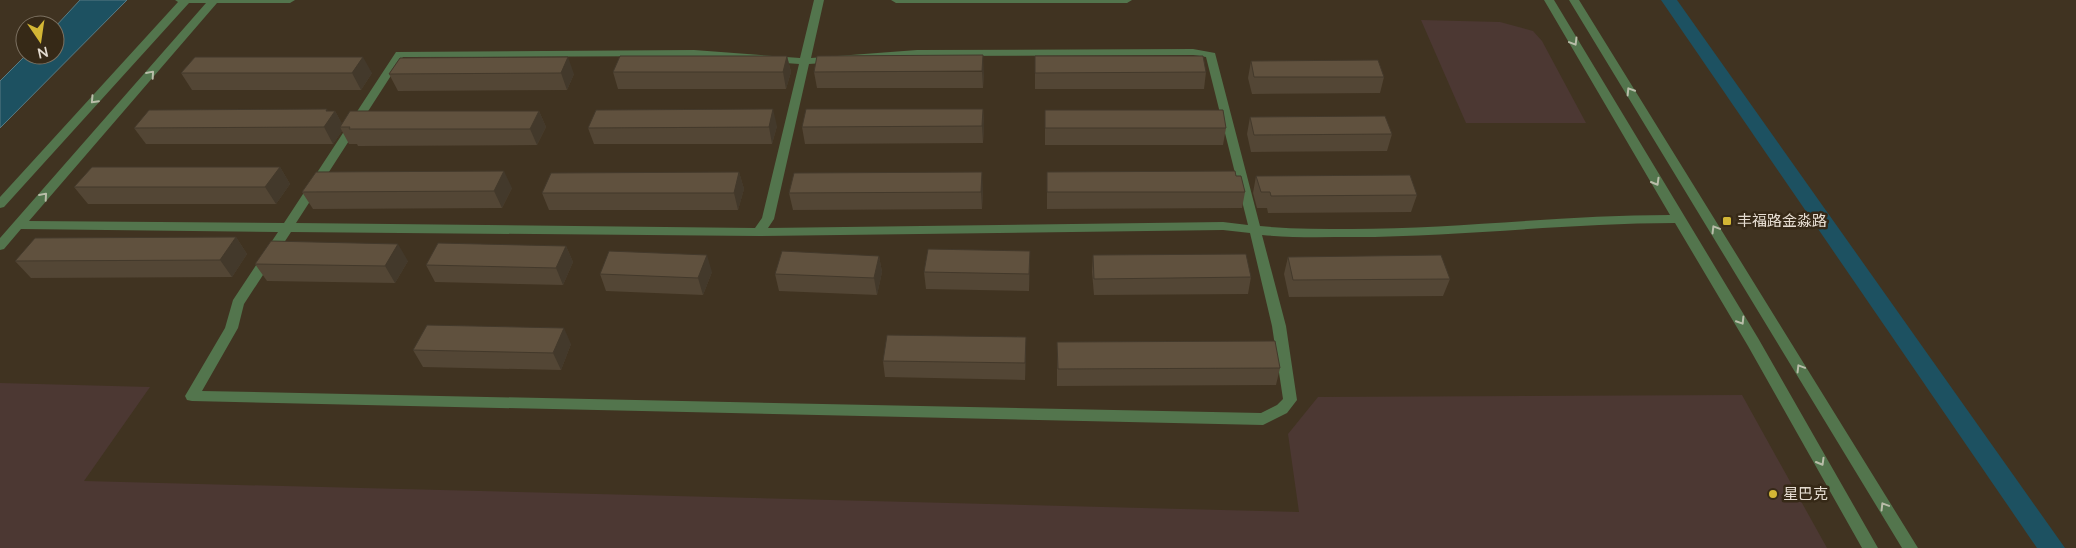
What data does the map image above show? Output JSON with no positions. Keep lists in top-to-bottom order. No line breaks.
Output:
{"places":{"transit":["丰福路金淼路"],"other":["星巴克"]},"north":"bottom"}
